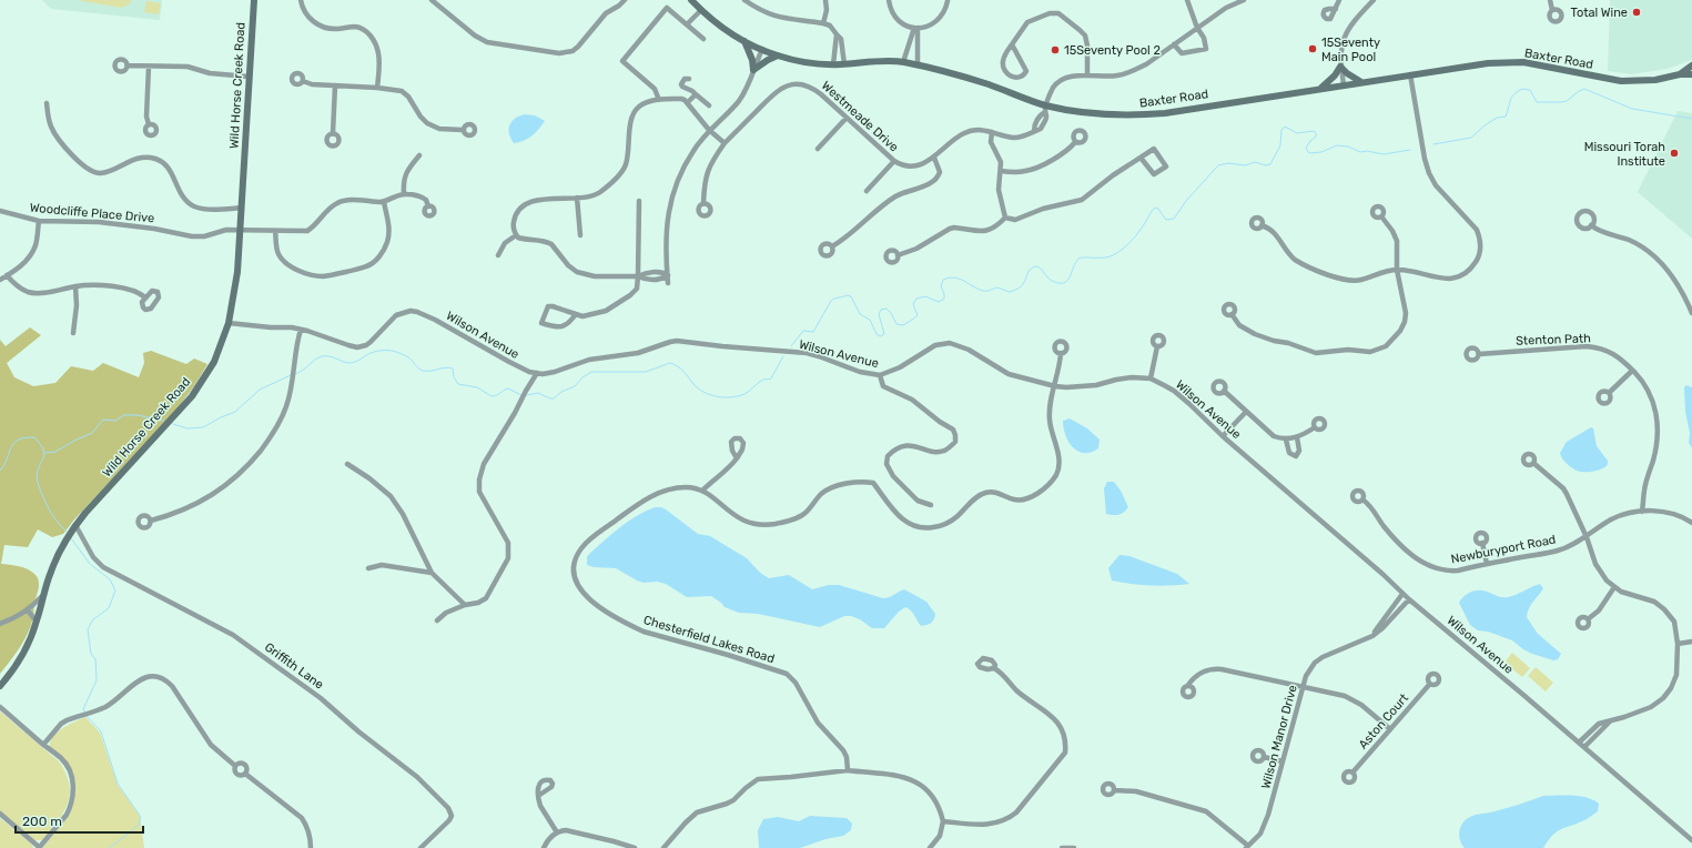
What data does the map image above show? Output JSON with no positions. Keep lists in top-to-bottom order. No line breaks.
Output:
{"streets":{"main road":["Baxter Road","Wild Horse Creek Road"],"street":["Westmeade Drive","Woodcliffe Place Drive","Wilson Avenue","Stenton Path","Newburyport Road","Chesterfield Lakes Road","Griffith Lane","Aston Court","Wilson Manor Drive"]},"crossings":[["Baxter Road","Westmeade Drive"],["Wild Horse Creek Road","Woodcliffe Place Drive"],["Wild Horse Creek Road","Wilson Avenue"],["Wild Horse Creek Road","Griffith Lane"],["Wilson Avenue","Wilson Manor Drive"],["Stenton Path","Newburyport Road"]],"places":["Total Wine","15Seventy Main Pool","15Seventy Pool 2","Missouri Torah Institute"],"scale_bar":"200 m"}
